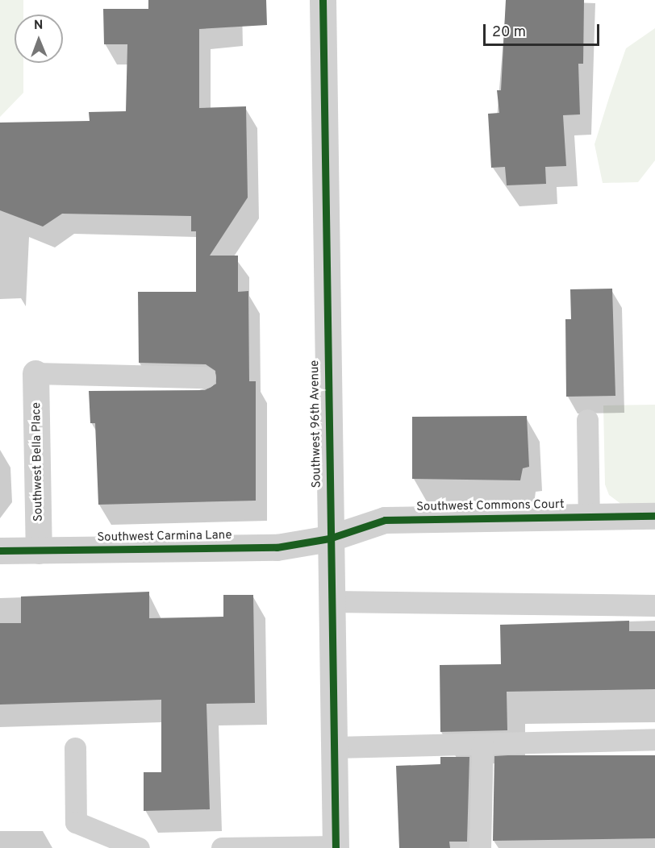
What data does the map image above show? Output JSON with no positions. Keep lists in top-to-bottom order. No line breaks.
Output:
{"streets":{"street":["Southwest 96th Avenue","Southwest Bella Place","Southwest Commons Court","Southwest Carmina Lane"]},"crossings":[["Southwest 96th Avenue","Southwest Commons Court"],["Southwest 96th Avenue","Southwest Carmina Lane"],["Southwest Bella Place","Southwest Carmina Lane"],["Southwest Commons Court","Southwest Carmina Lane"]],"scale_bar":"20 m","north":"top"}
